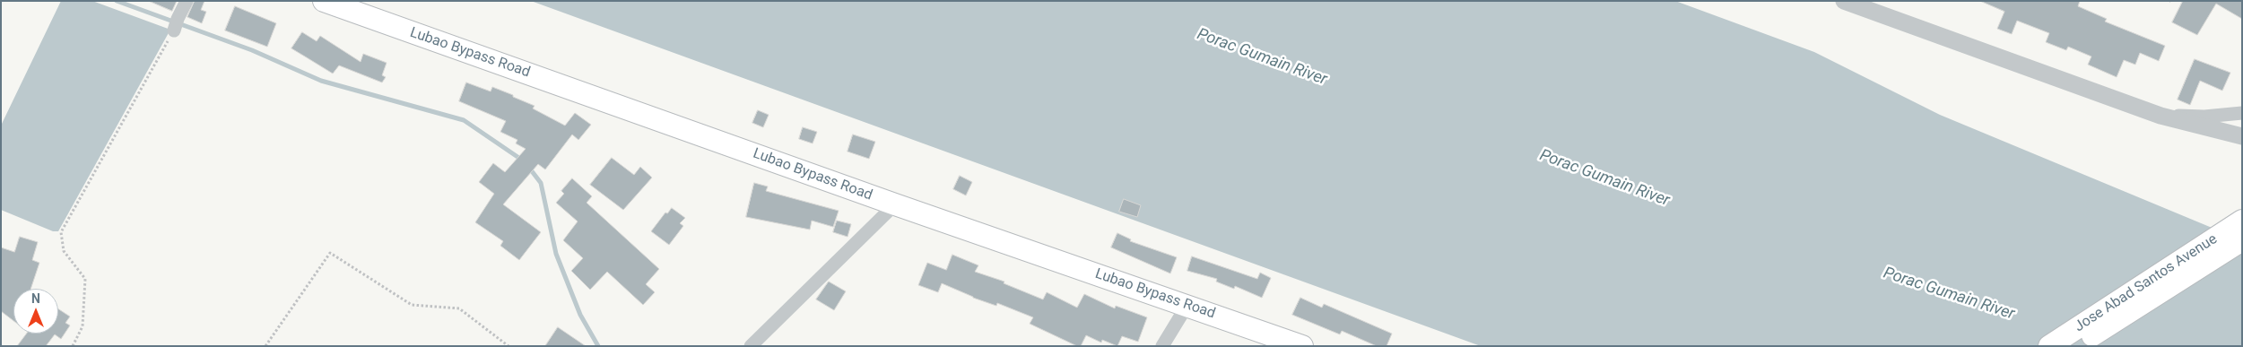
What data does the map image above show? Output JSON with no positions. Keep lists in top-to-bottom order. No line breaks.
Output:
{"streets":{"highway":["Lubao Bypass Road","Jose Abad Santos Avenue"]},"water":["Porac Gumain River"],"north":"top"}
